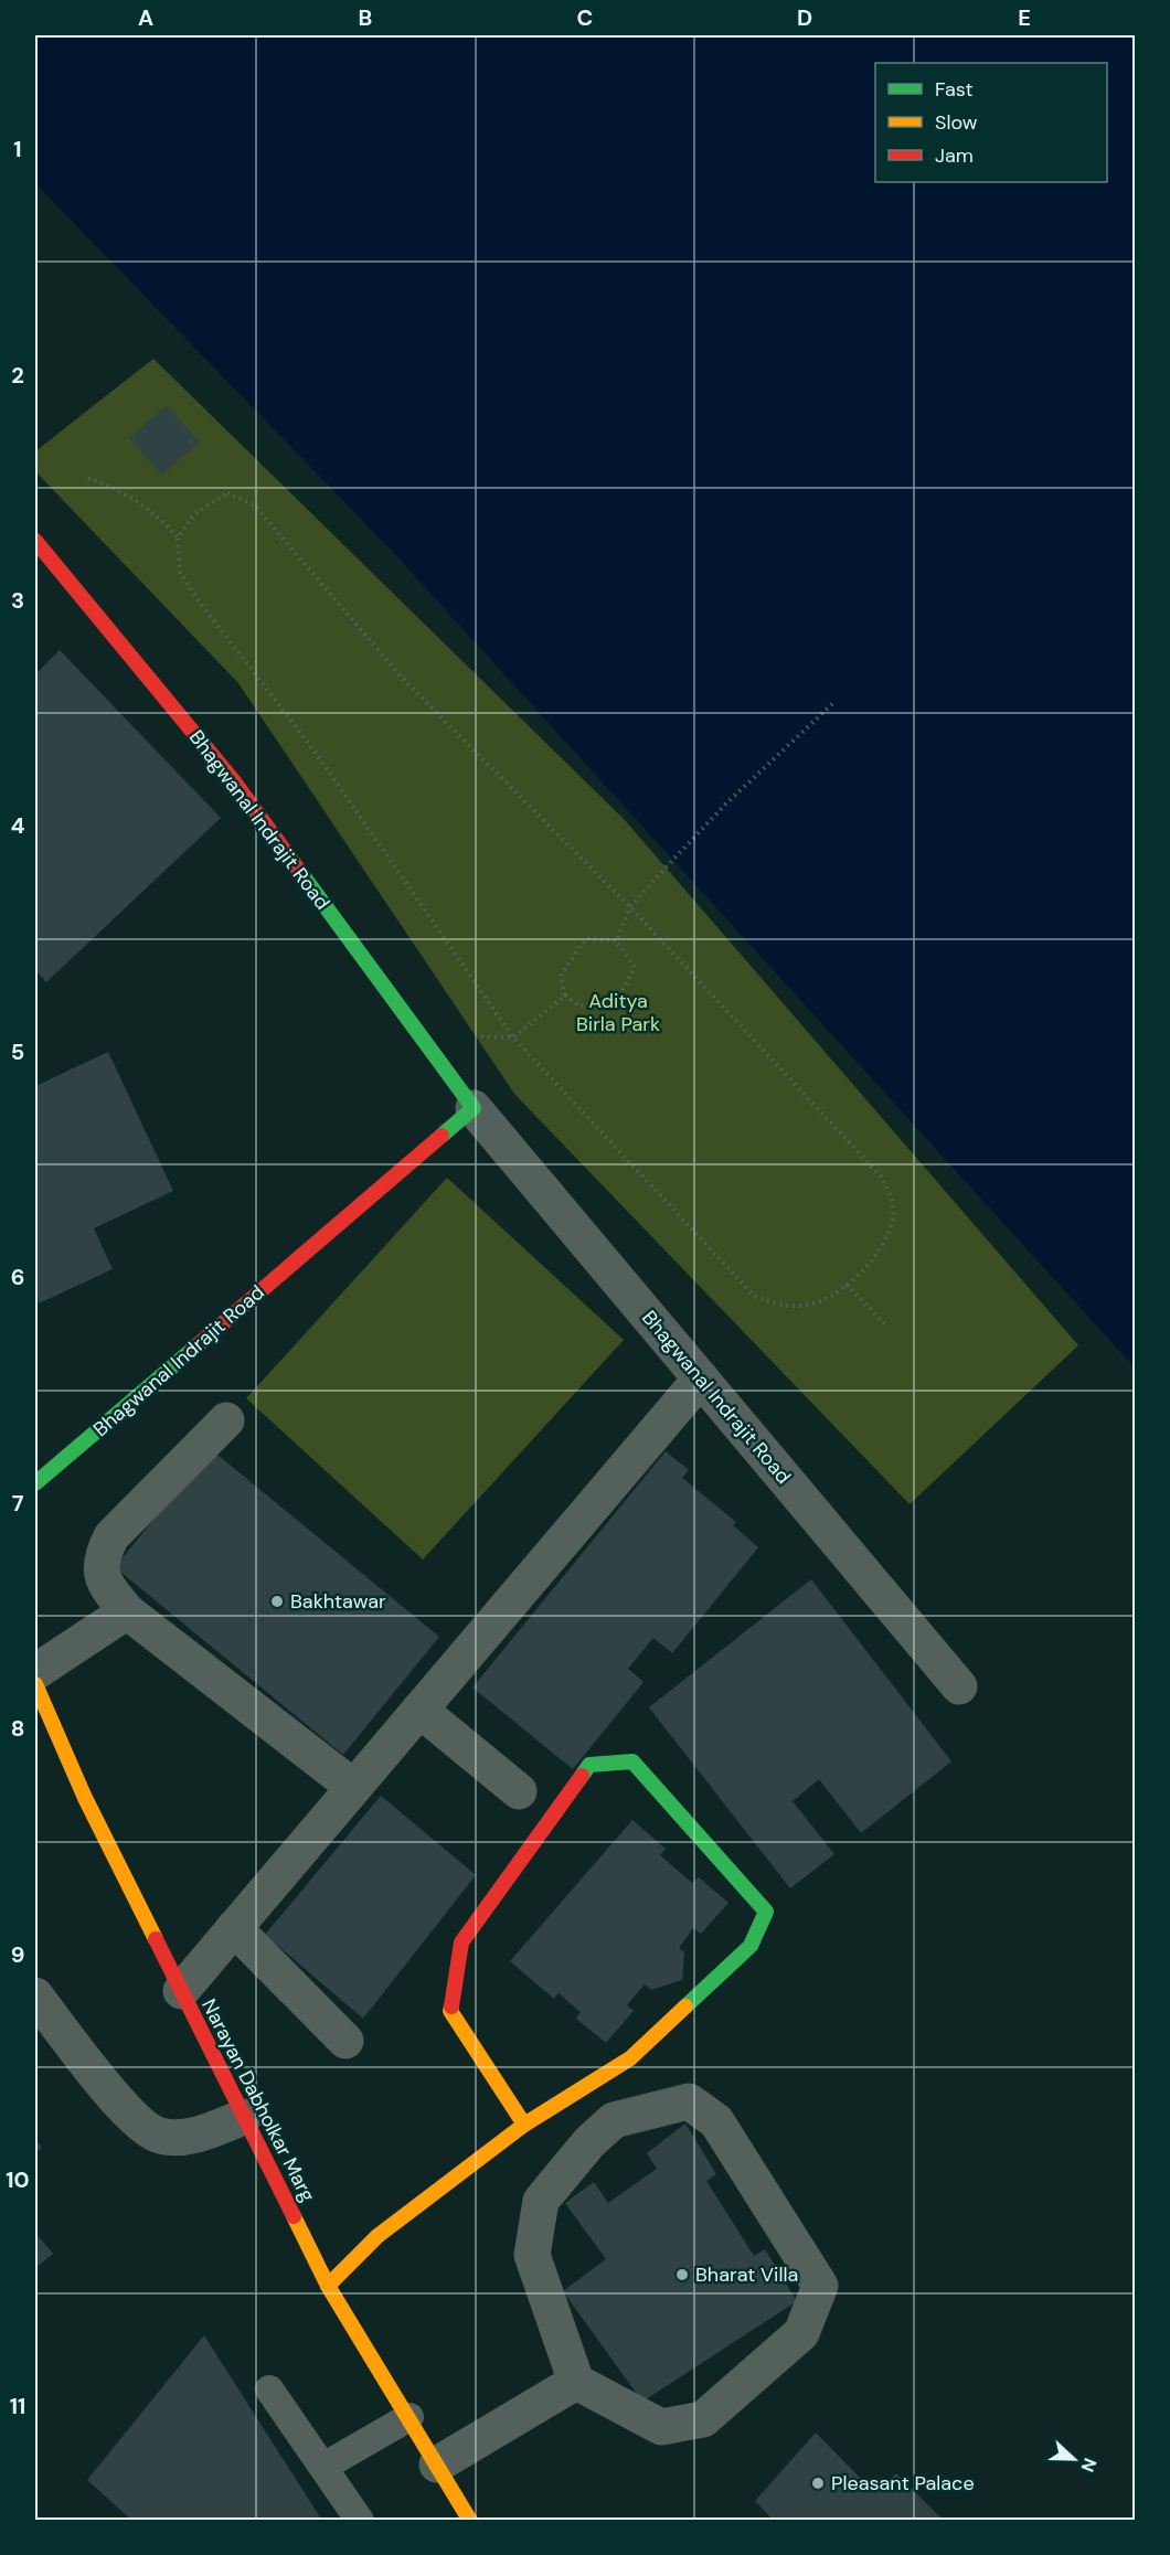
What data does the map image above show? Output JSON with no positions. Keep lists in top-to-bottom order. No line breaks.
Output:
{"streets":{"street":["Bhagwanal Indrajit Road","Narayan Dabholkar Marg"]},"parks":["Aditya Birla Park"],"places":["Bakhtawar","Bharat Villa","Pleasant Palace"],"legend":["Fast","Slow","Jam"],"north":"right","grid":{"columns":["A","B","C","D","E"],"rows":["1","2","3","4","5","6","7","8","9","10","11"]}}
